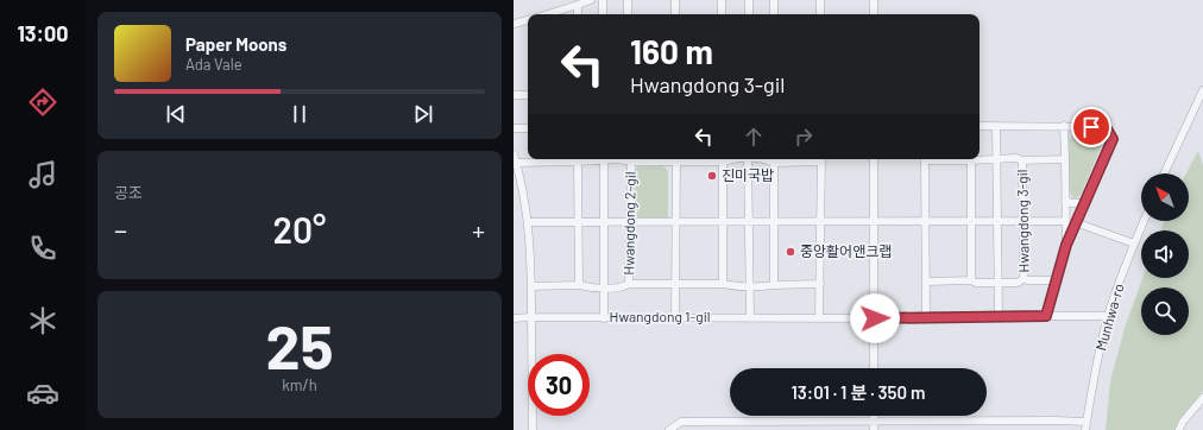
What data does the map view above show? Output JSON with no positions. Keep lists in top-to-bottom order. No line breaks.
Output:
{"streets":{"street":["Hwangdong 3-gil","Hwangdong 2-gil","Hwangdong 1-gil","Munhwa-ro"]},"places":["진미국밥","중앙활어앤크랩"],"north":"top left","page":{"tabs":"13:00","turn":["160 m","Hwangdong 3-gil"],"song":["Paper Moons","Ada Vale"],"tile":["공조",["25","km/h"]],"heat":["−","20°","+"],"limit":"30","trip":"13:01 · 1 분 · 350 m"}}
